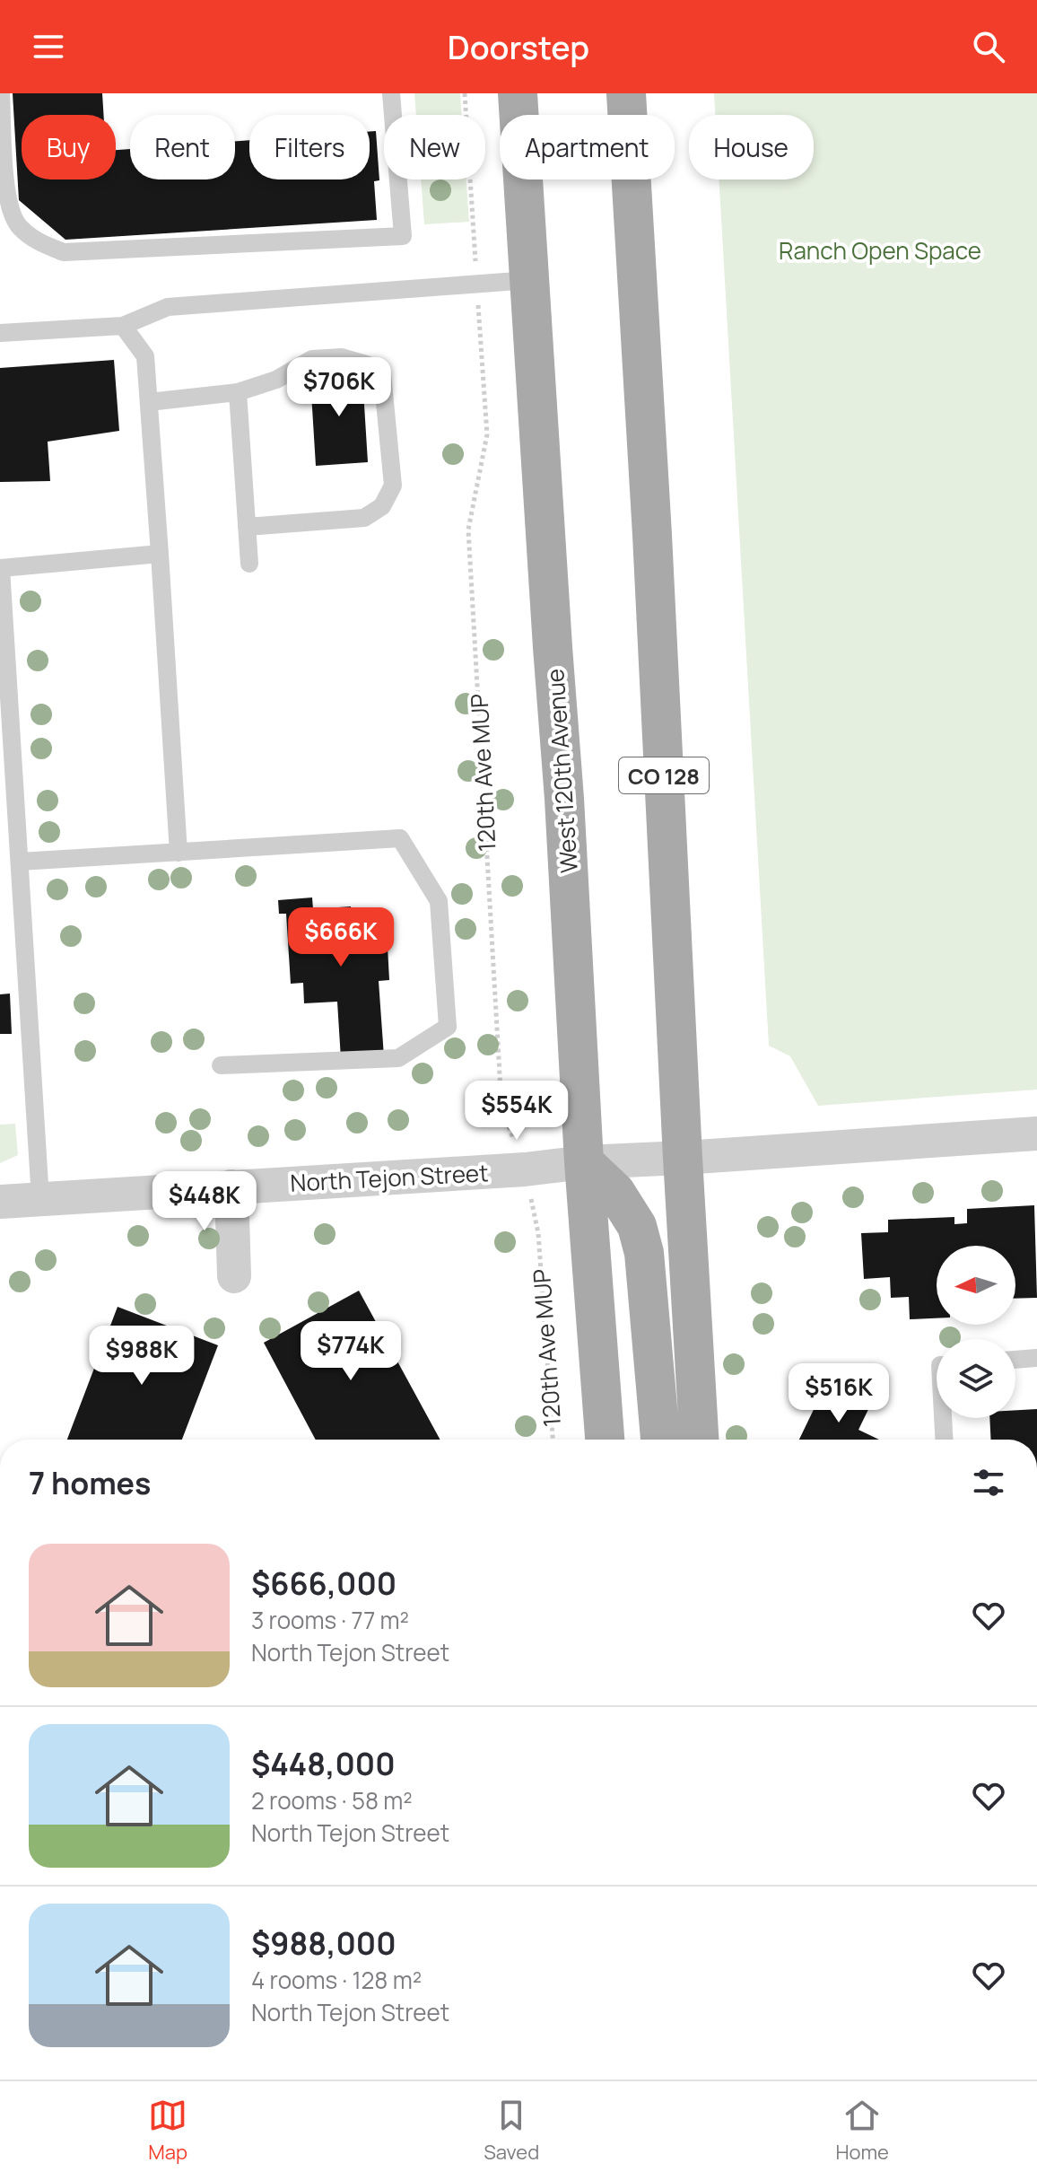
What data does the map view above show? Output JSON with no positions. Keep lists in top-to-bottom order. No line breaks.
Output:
{"streets":{"main road":["West 120th Avenue","CO 128"],"street":["North Tejon Street"],"path":["120th Ave MUP"]},"crossings":[["West 120th Avenue","North Tejon Street"],["120th Ave MUP","North Tejon Street"],["CO 128","North Tejon Street"]],"parks":["Ranch Open Space"],"north":"left","page":{"header":"Doorstep","chip":["Buy","Rent","Filters","New","Apartment","House"],"price":["$706K","$666K","$554K","$448K","$774K","$988K","$516K"],"heading":"7 homes","list":[{"name":"$666,000","note":"3 rooms · 77 m² · North Tejon Street"},{"name":"$448,000","note":"2 rooms · 58 m² · North Tejon Street"},{"name":"$988,000","note":"4 rooms · 128 m² · North Tejon Street"}],"tabs":["Map","Saved","Home"]}}
